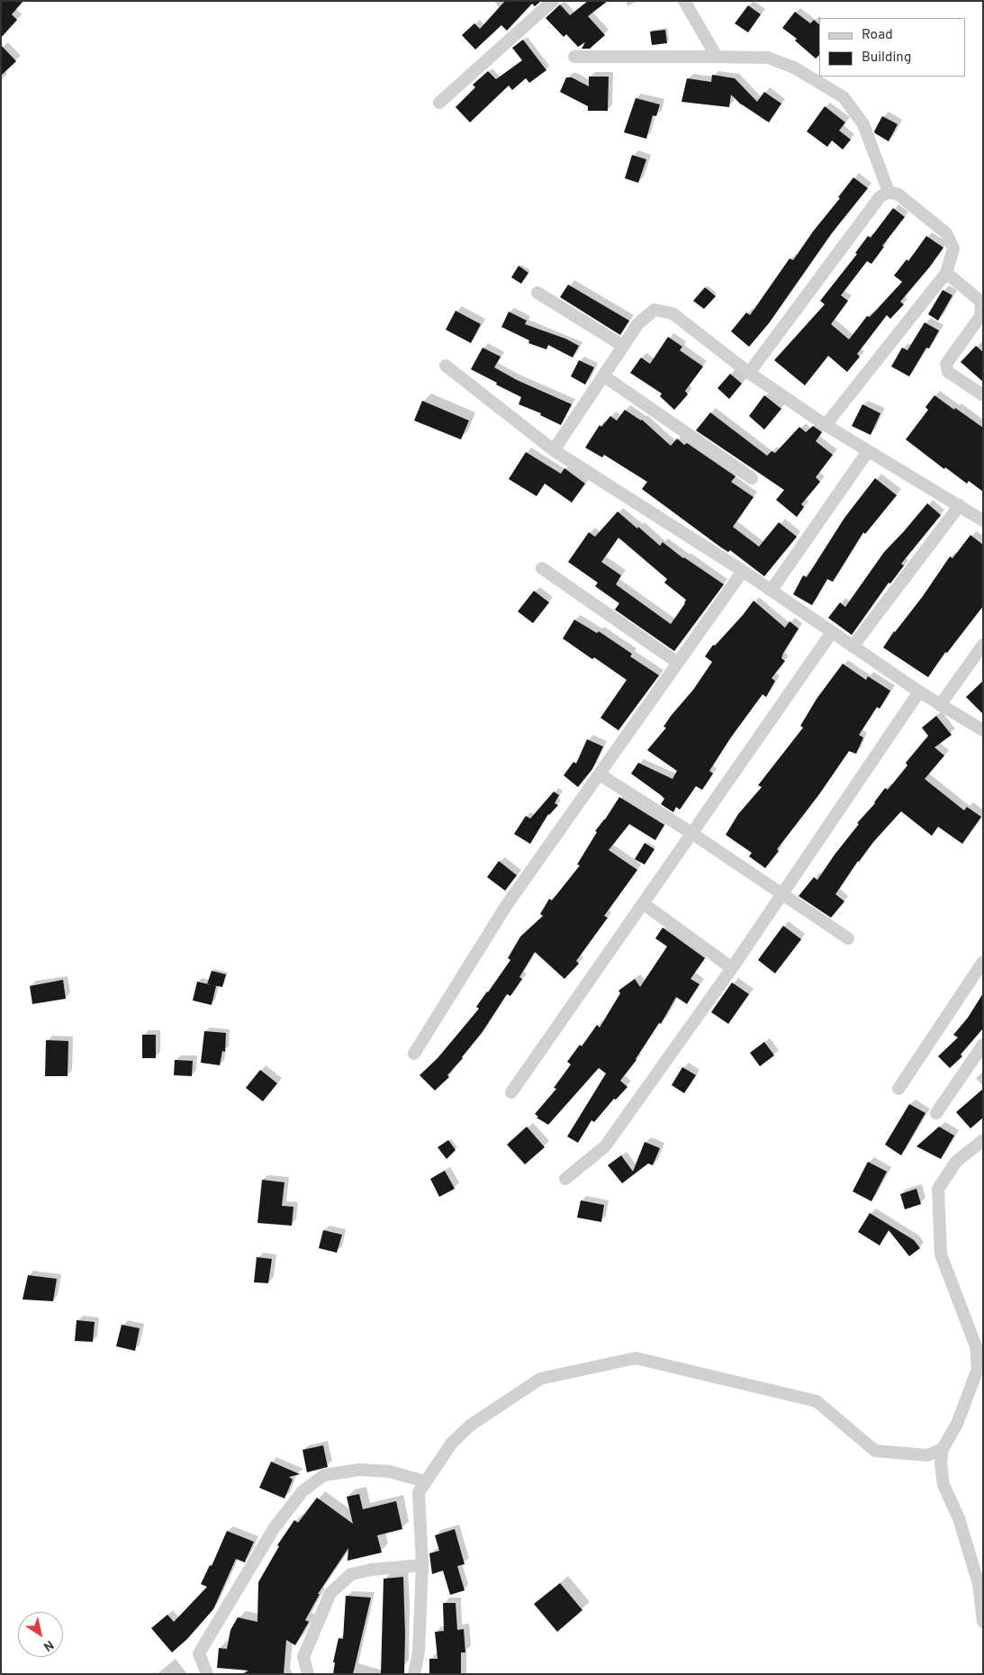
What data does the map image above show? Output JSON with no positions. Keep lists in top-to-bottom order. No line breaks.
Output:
{"legend":["Road","Building"],"north":"bottom right"}
